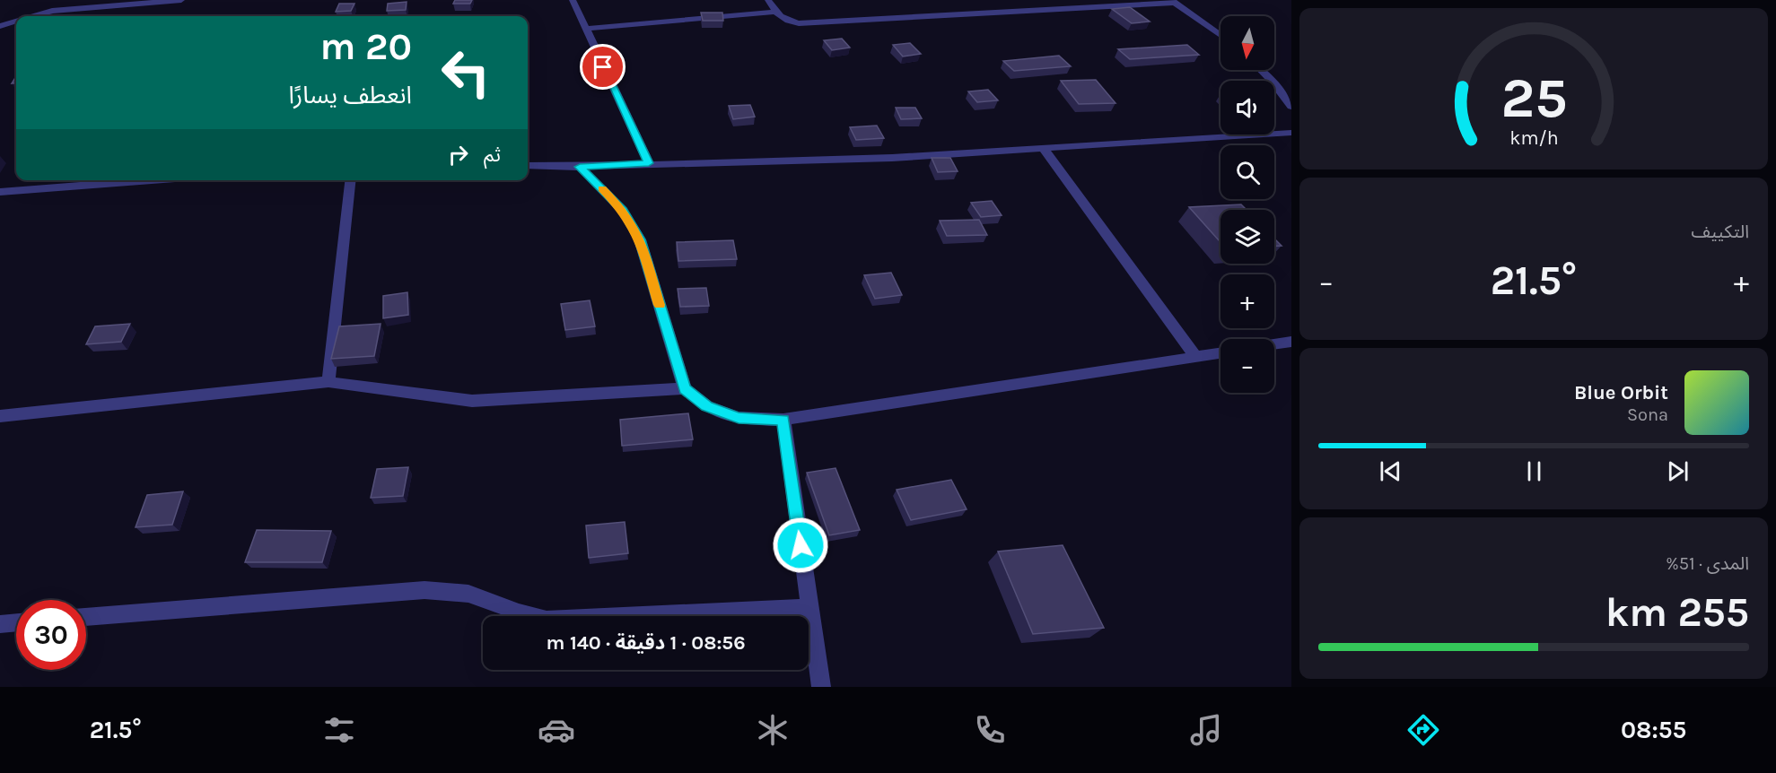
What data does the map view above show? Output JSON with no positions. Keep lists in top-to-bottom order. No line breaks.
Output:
{"north":"bottom","page":{"map_buttons":["+","−"],"turn":["20 m","انعطف يسارًا"],"then":"ثم","tile":["التكييف",["المدى · 51%","255 km"]],"heat":["−","21.5°","+"],"song":["Blue Orbit","Sona"],"limit":"30","trip":"08:56 · 1 دقيقة · 140 m","tabs":["08:55","21.5°"],"gauge":["25","km/h"]}}
